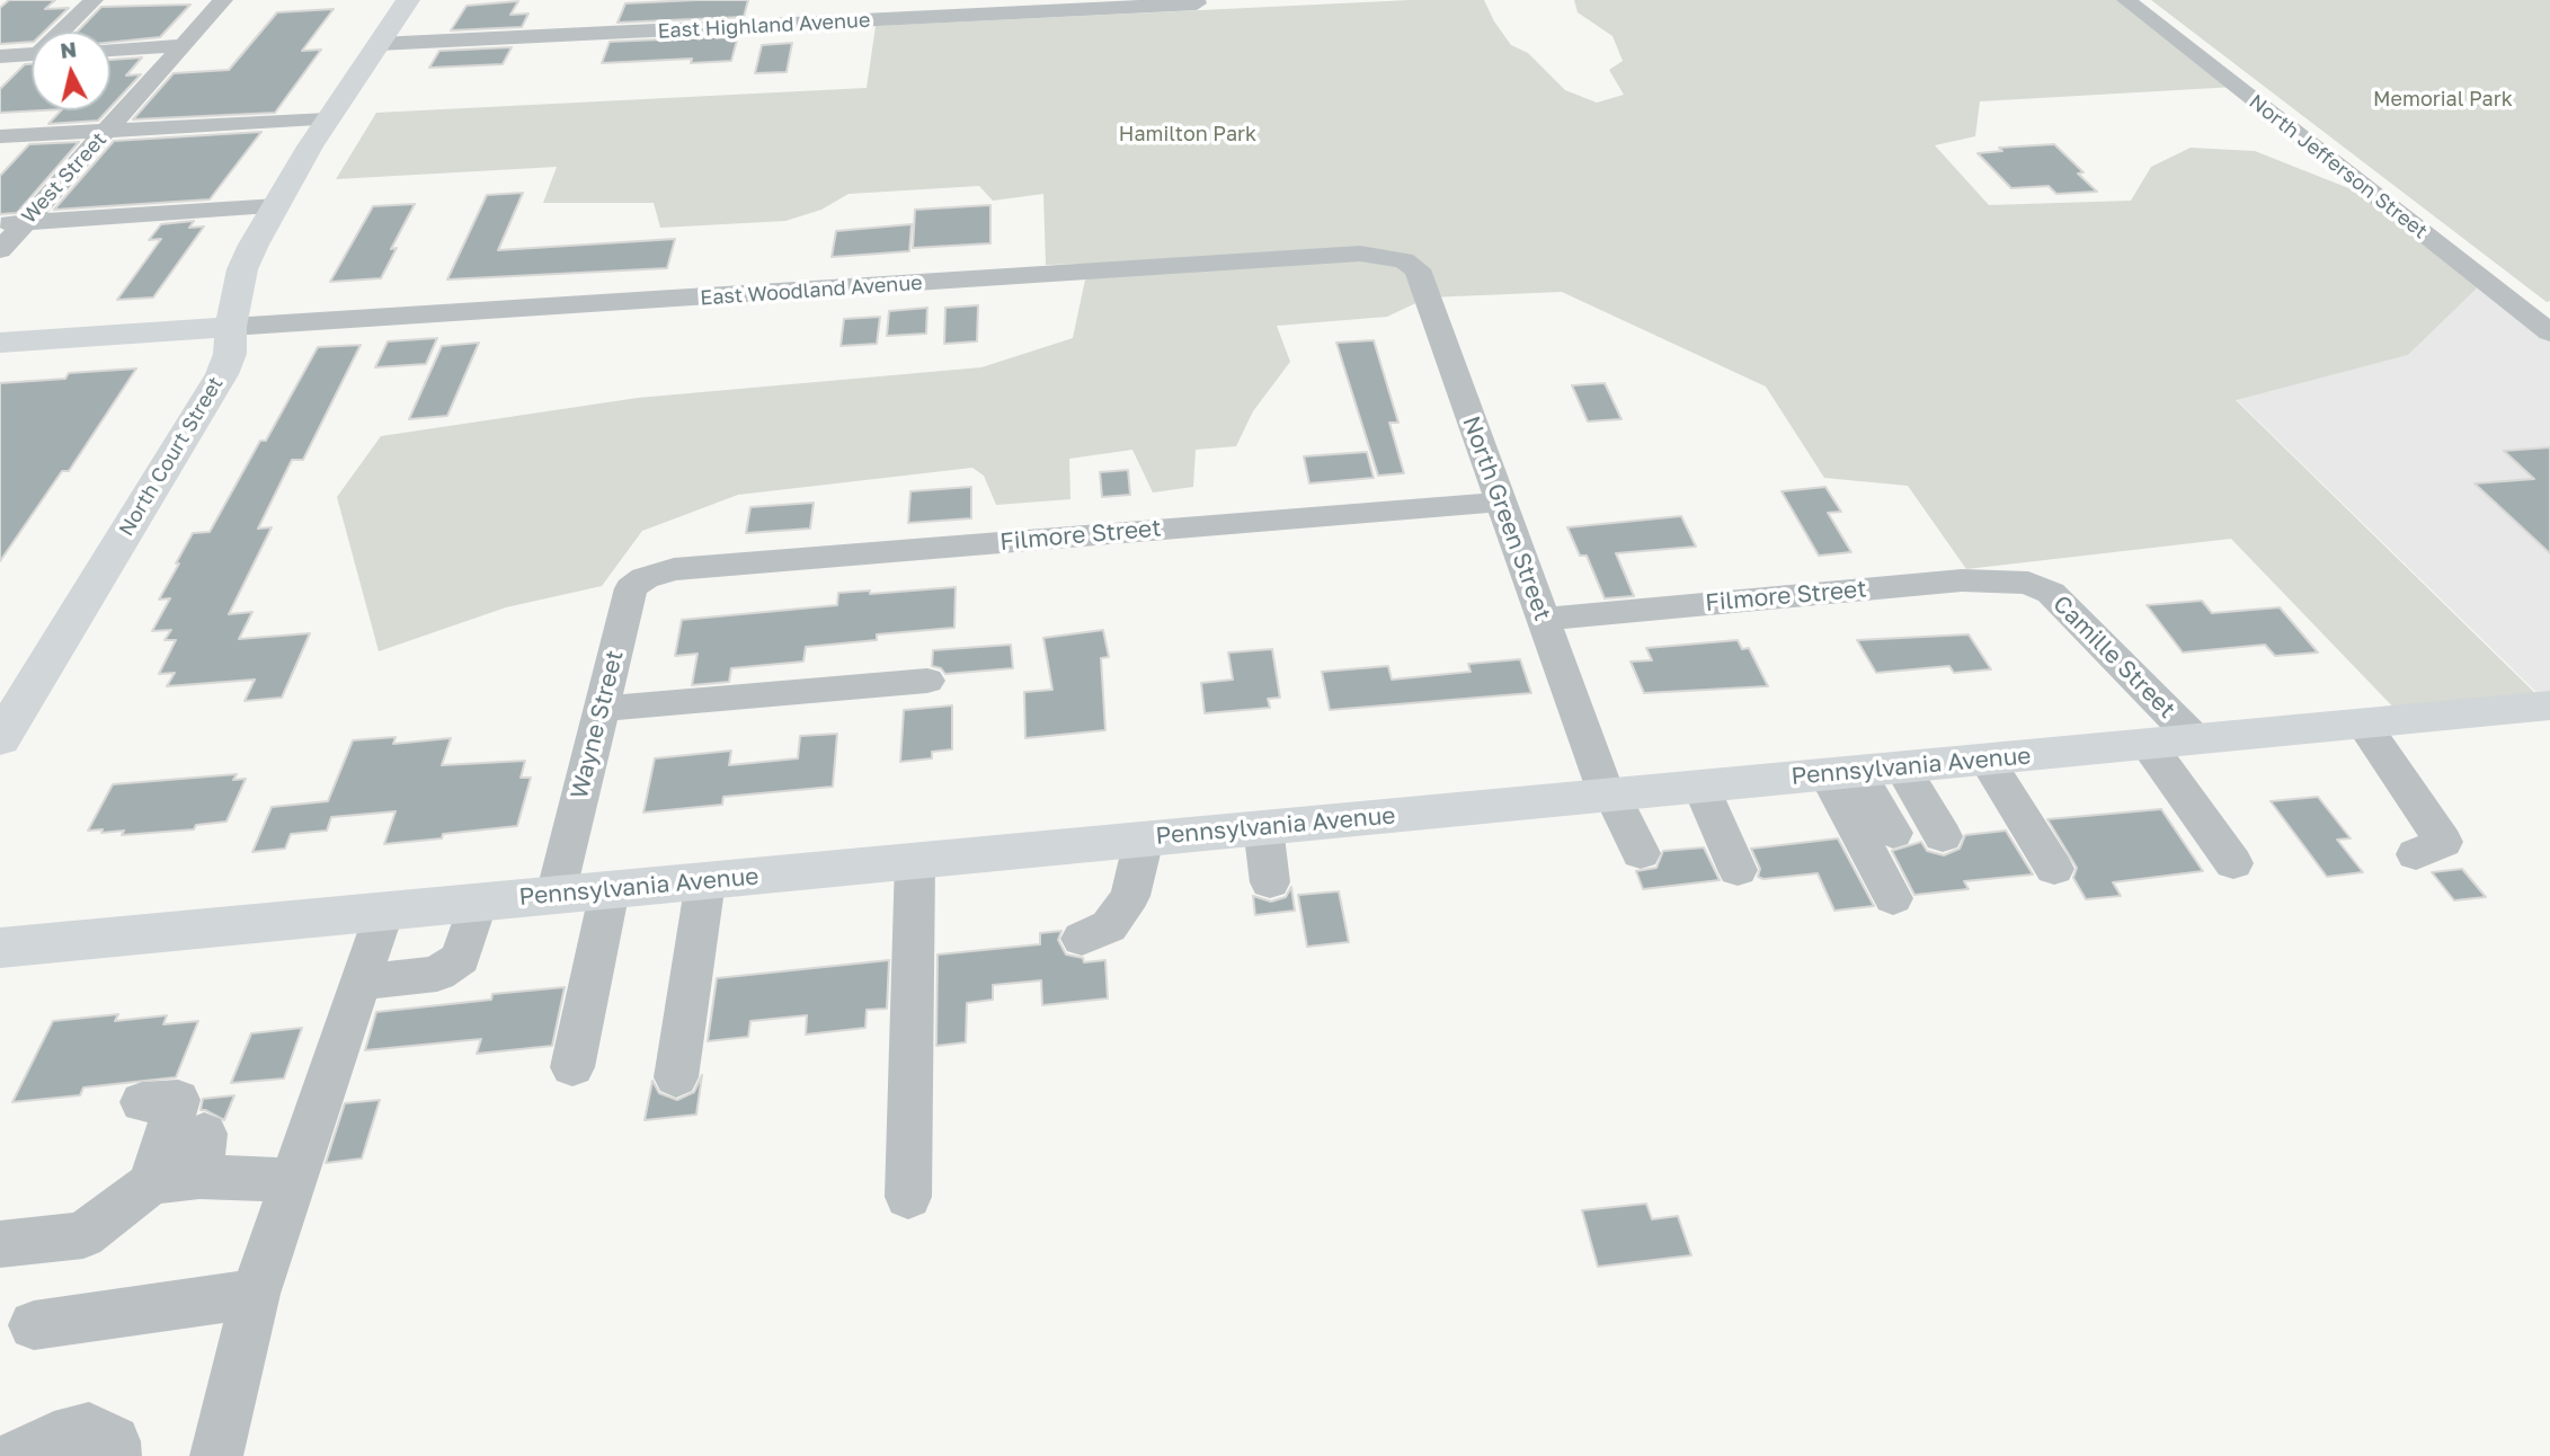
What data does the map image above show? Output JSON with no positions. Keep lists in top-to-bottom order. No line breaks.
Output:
{"streets":{"main road":["North Court Street","Pennsylvania Avenue"],"street":["East Highland Avenue","North Jefferson Street","West Street","East Woodland Avenue","North Green Street","Filmore Street","Camille Street","Wayne Street"]},"crossings":[["East Highland Avenue","North Court Street"],["East Woodland Avenue","North Court Street"],["East Woodland Avenue","North Green Street"],["North Green Street","Filmore Street"],["North Green Street","Pennsylvania Avenue"],["Filmore Street","Camille Street"],["Filmore Street","Wayne Street"],["Camille Street","Pennsylvania Avenue"],["Wayne Street","Pennsylvania Avenue"]],"parks":["Memorial Park","Hamilton Park"],"north":"top"}
